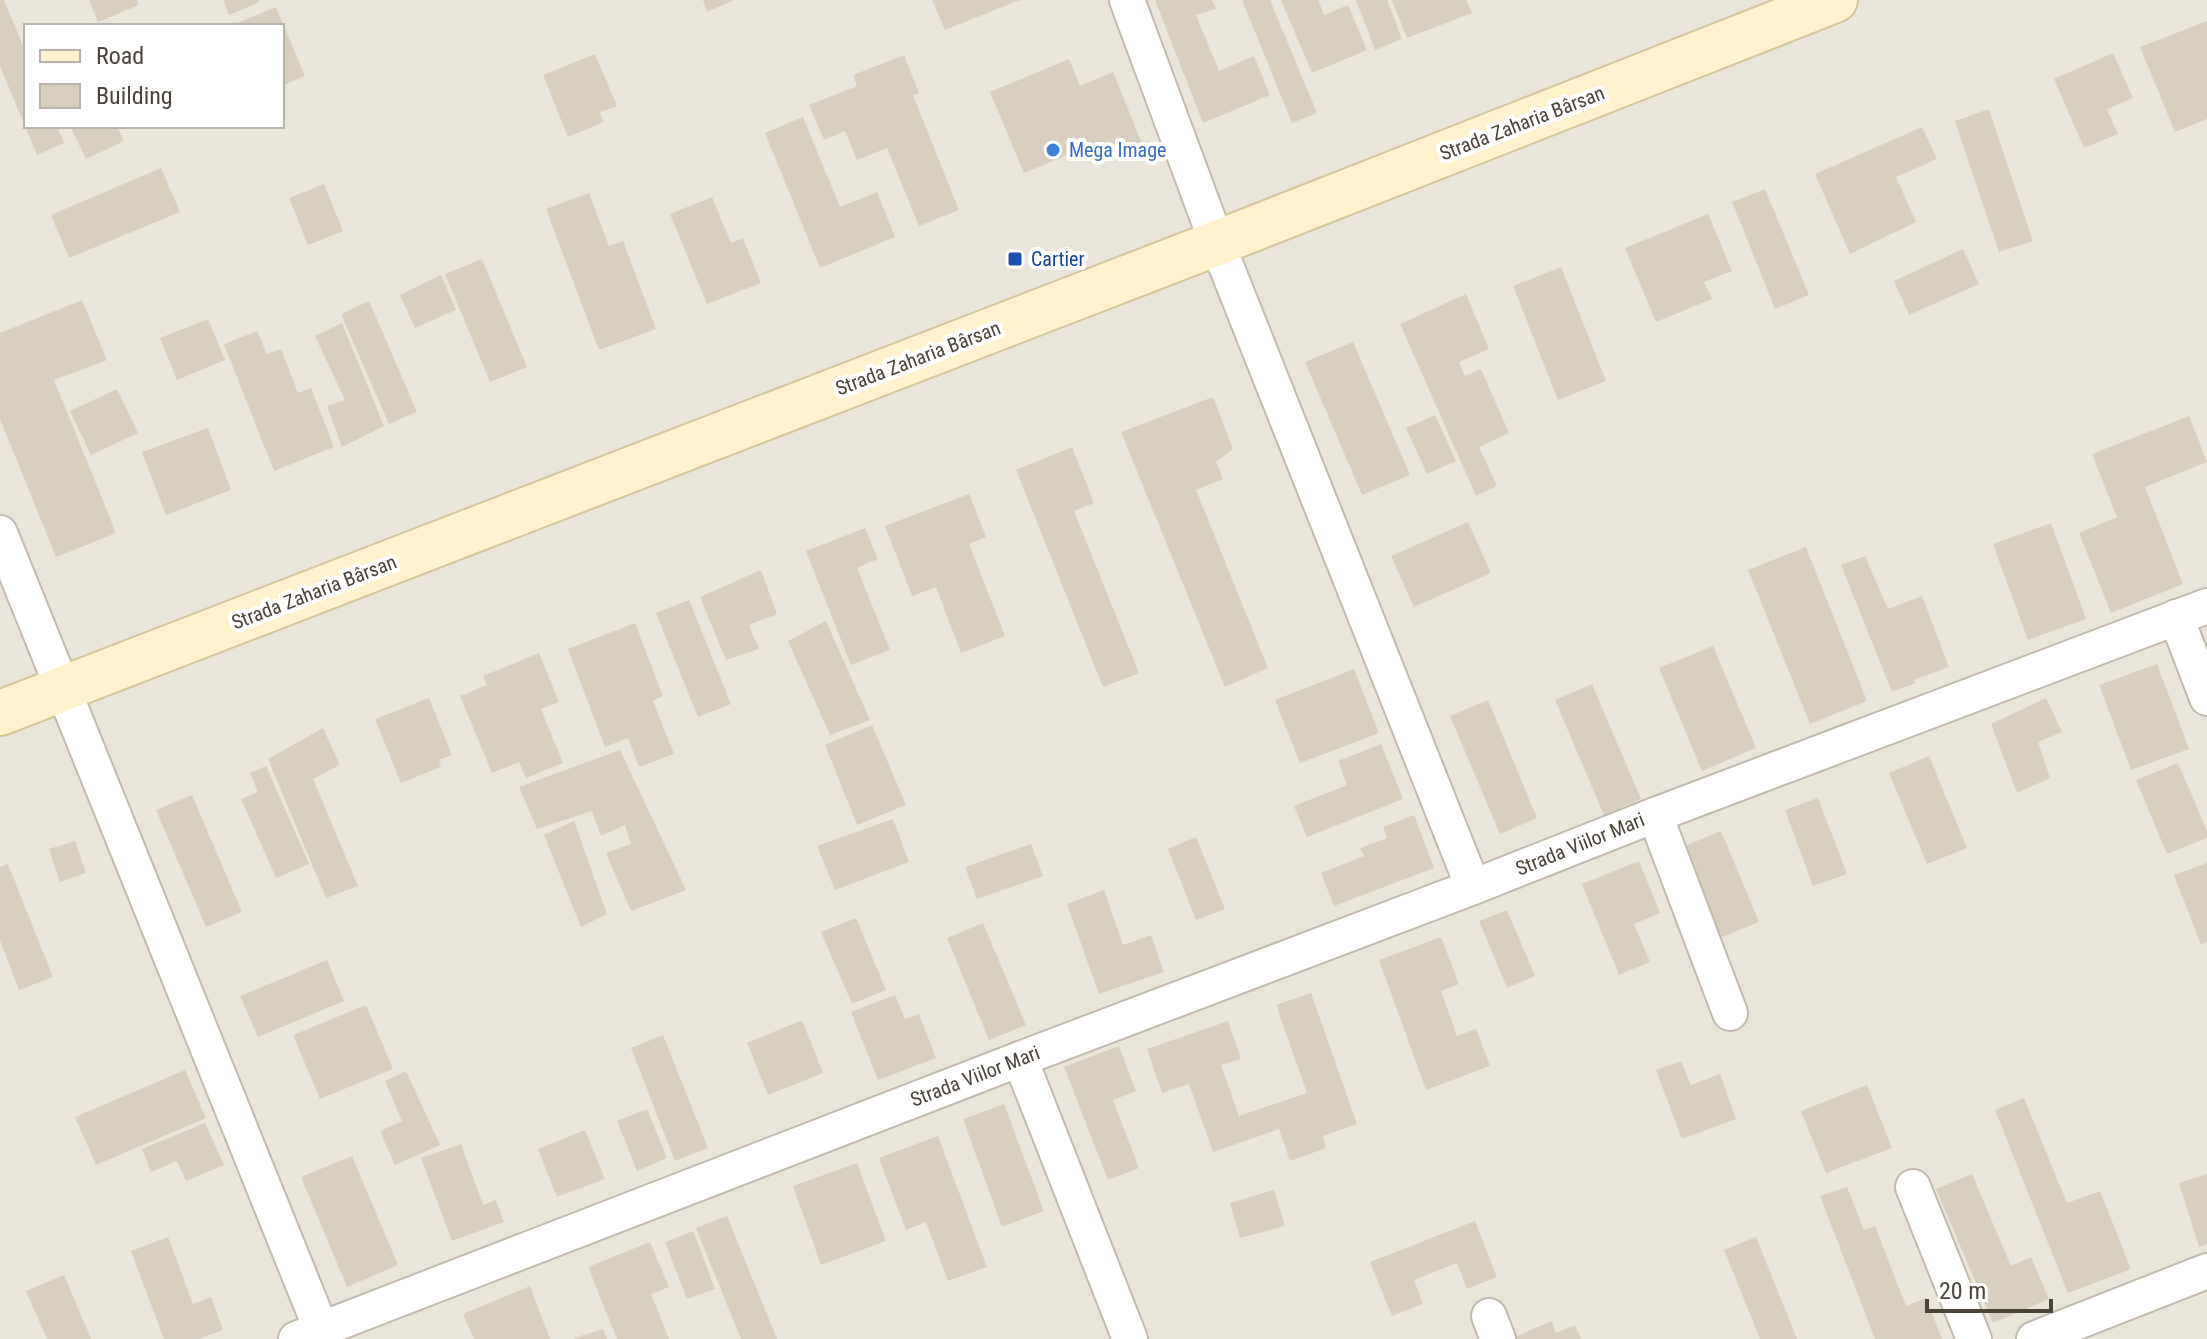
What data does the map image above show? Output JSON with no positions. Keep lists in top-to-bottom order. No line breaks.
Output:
{"streets":{"main road":["Strada Zaharia Bârsan"],"street":["Strada Viilor Mari"]},"places":{"other":["Mega Image"],"transit":["Cartier"]},"legend":["Road","Building"],"scale_bar":"20 m"}
